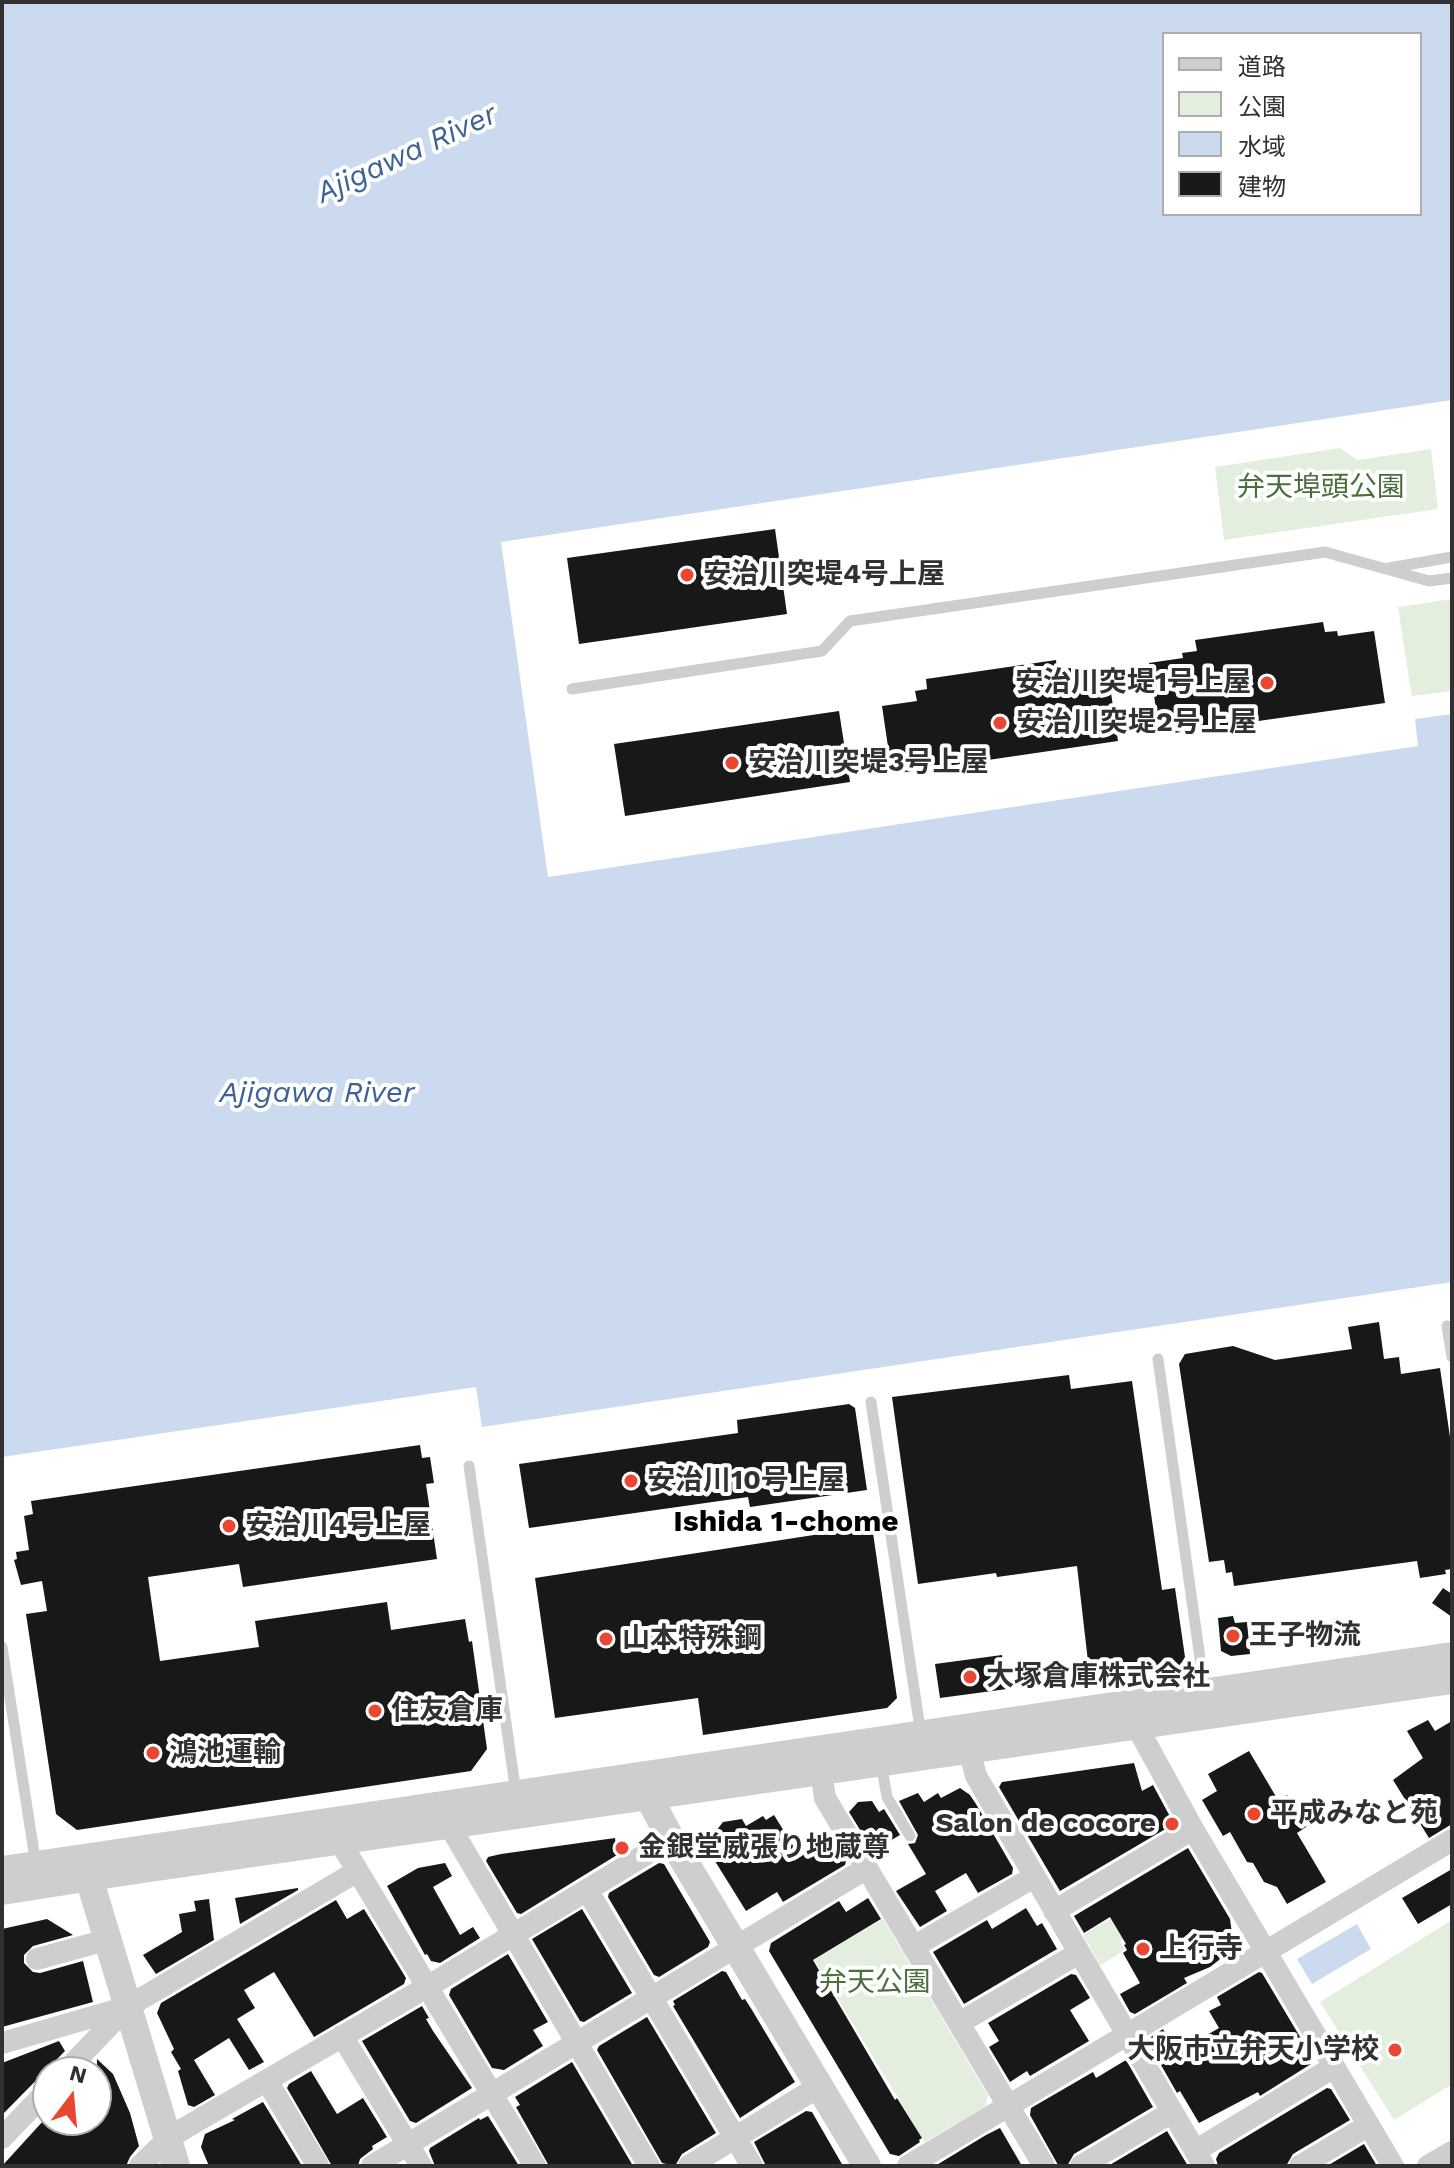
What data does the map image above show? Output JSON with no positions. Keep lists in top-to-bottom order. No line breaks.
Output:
{"districts":["Ishida 1-chome"],"water":["Ajigawa River"],"parks":["弁天埠頭公園","弁天公園"],"places":["安治川突堤4号上屋","安治川突堤1号上屋","安治川突堤2号上屋","安治川突堤3号上屋","安治川10号上屋","安治川4号上屋","王子物流","山本特殊鋼","大塚倉庫株式会社","住友倉庫","鴻池運輸","平成みなと苑","Salon de cocore","金銀堂威張り地蔵尊","上行寺","大阪市立弁天小学校"],"legend":["道路","公園","水域","建物"],"north":"top"}
